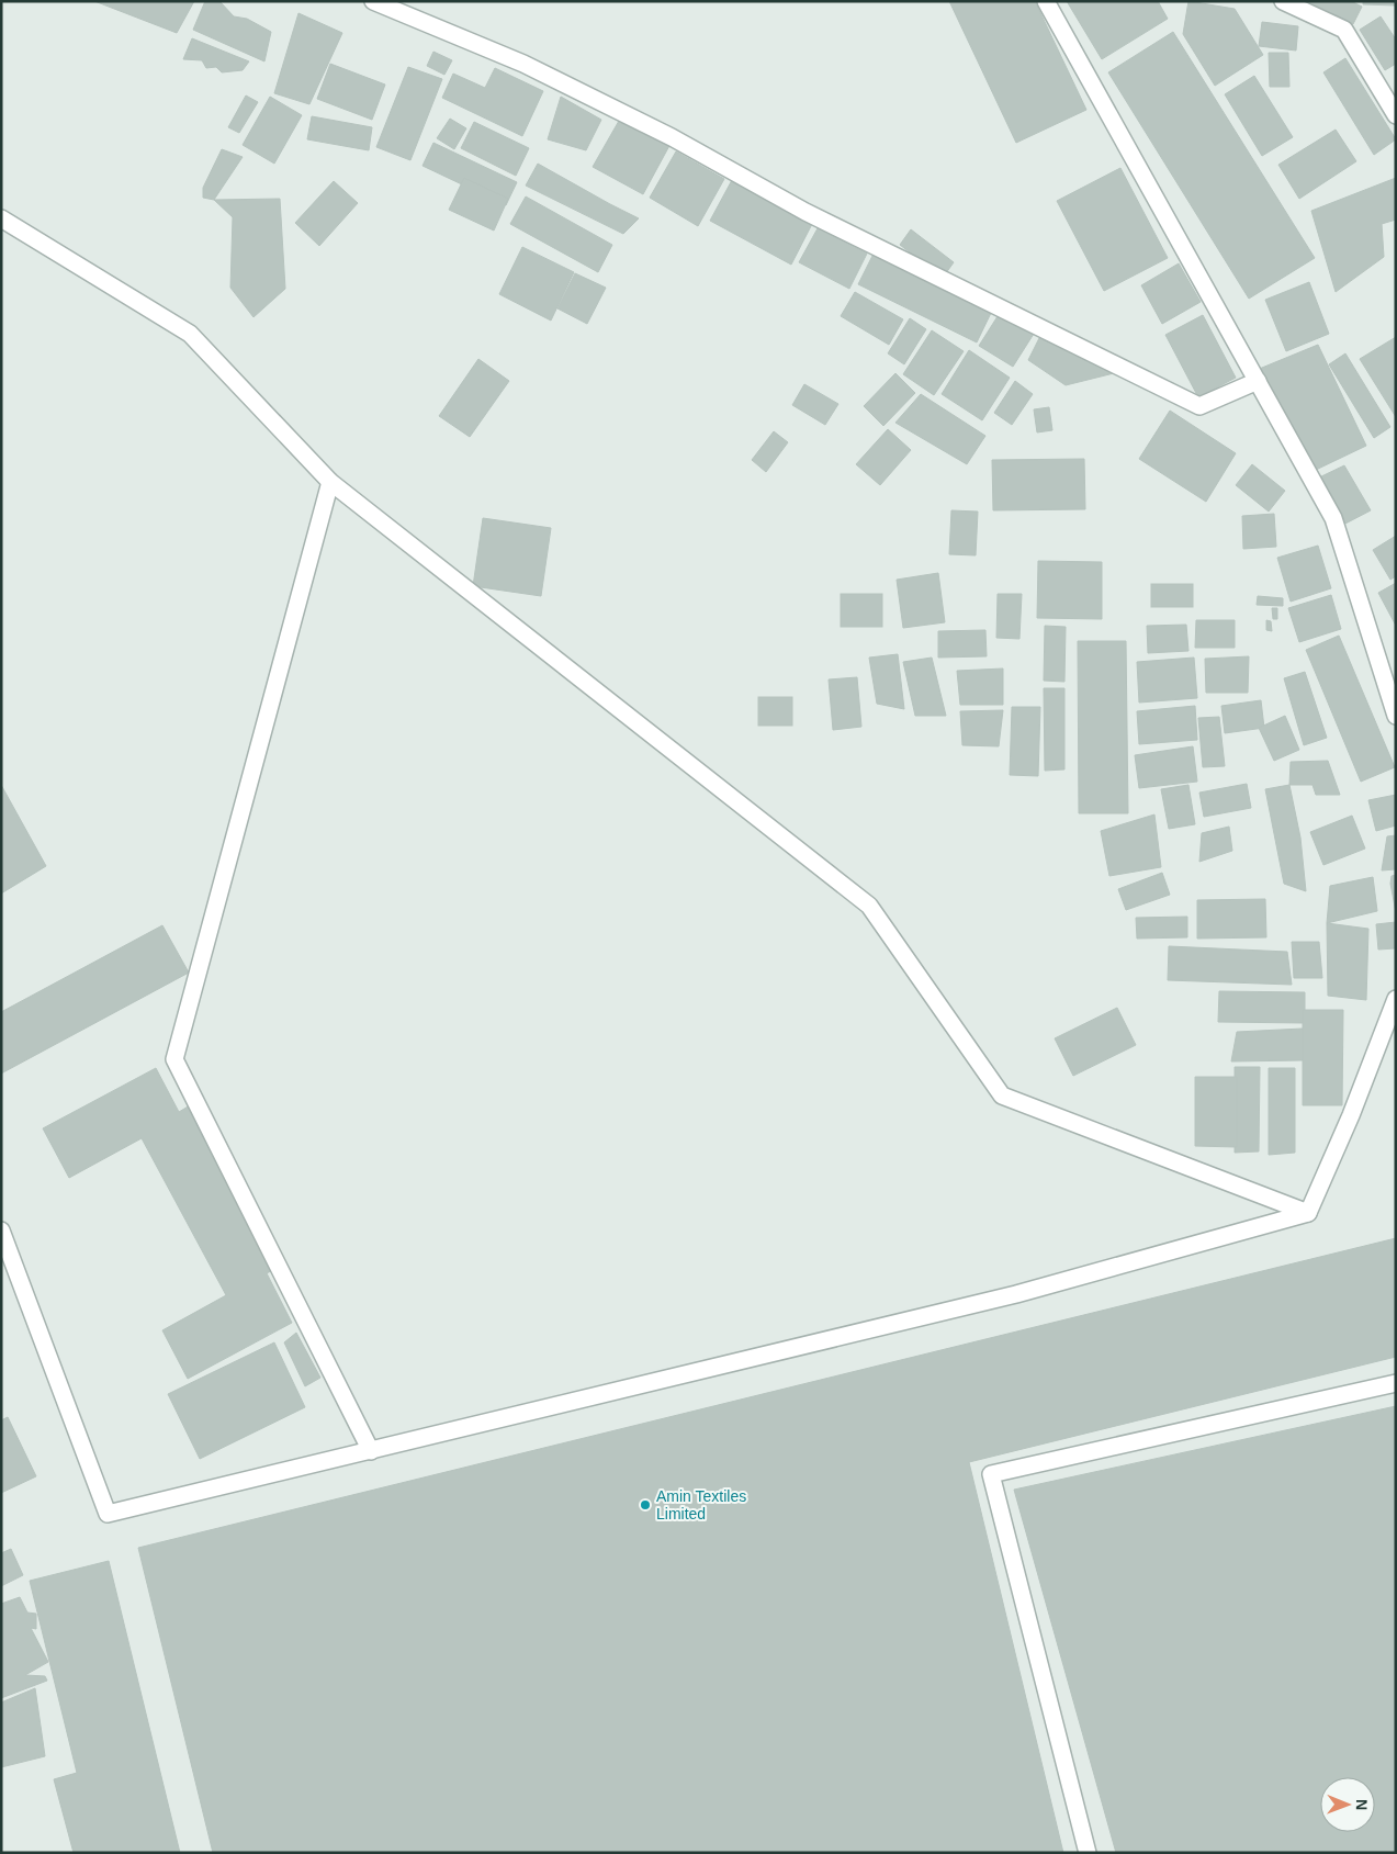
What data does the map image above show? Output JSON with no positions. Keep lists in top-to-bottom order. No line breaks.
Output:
{"places":["Amin Textiles Limited"],"north":"right"}
